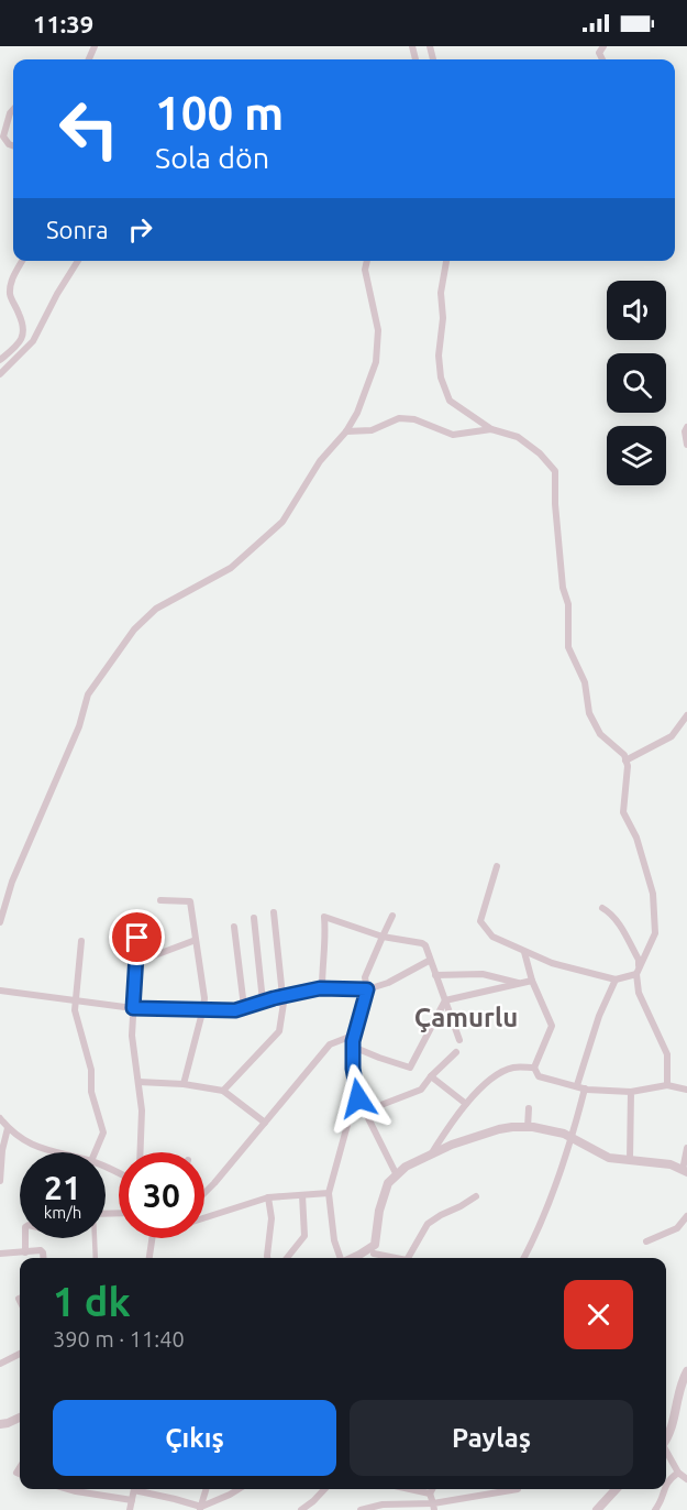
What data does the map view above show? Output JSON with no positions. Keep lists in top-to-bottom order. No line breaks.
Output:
{"districts":["Çamurlu"],"page":{"status":"11:39","turn":["100 m","Sola dön"],"then":"Sonra","speed":"21 km/h","limit":"30","heading":["1 dk","390 m · 11:40"],"buttons":["Çıkış","Paylaş"]}}
